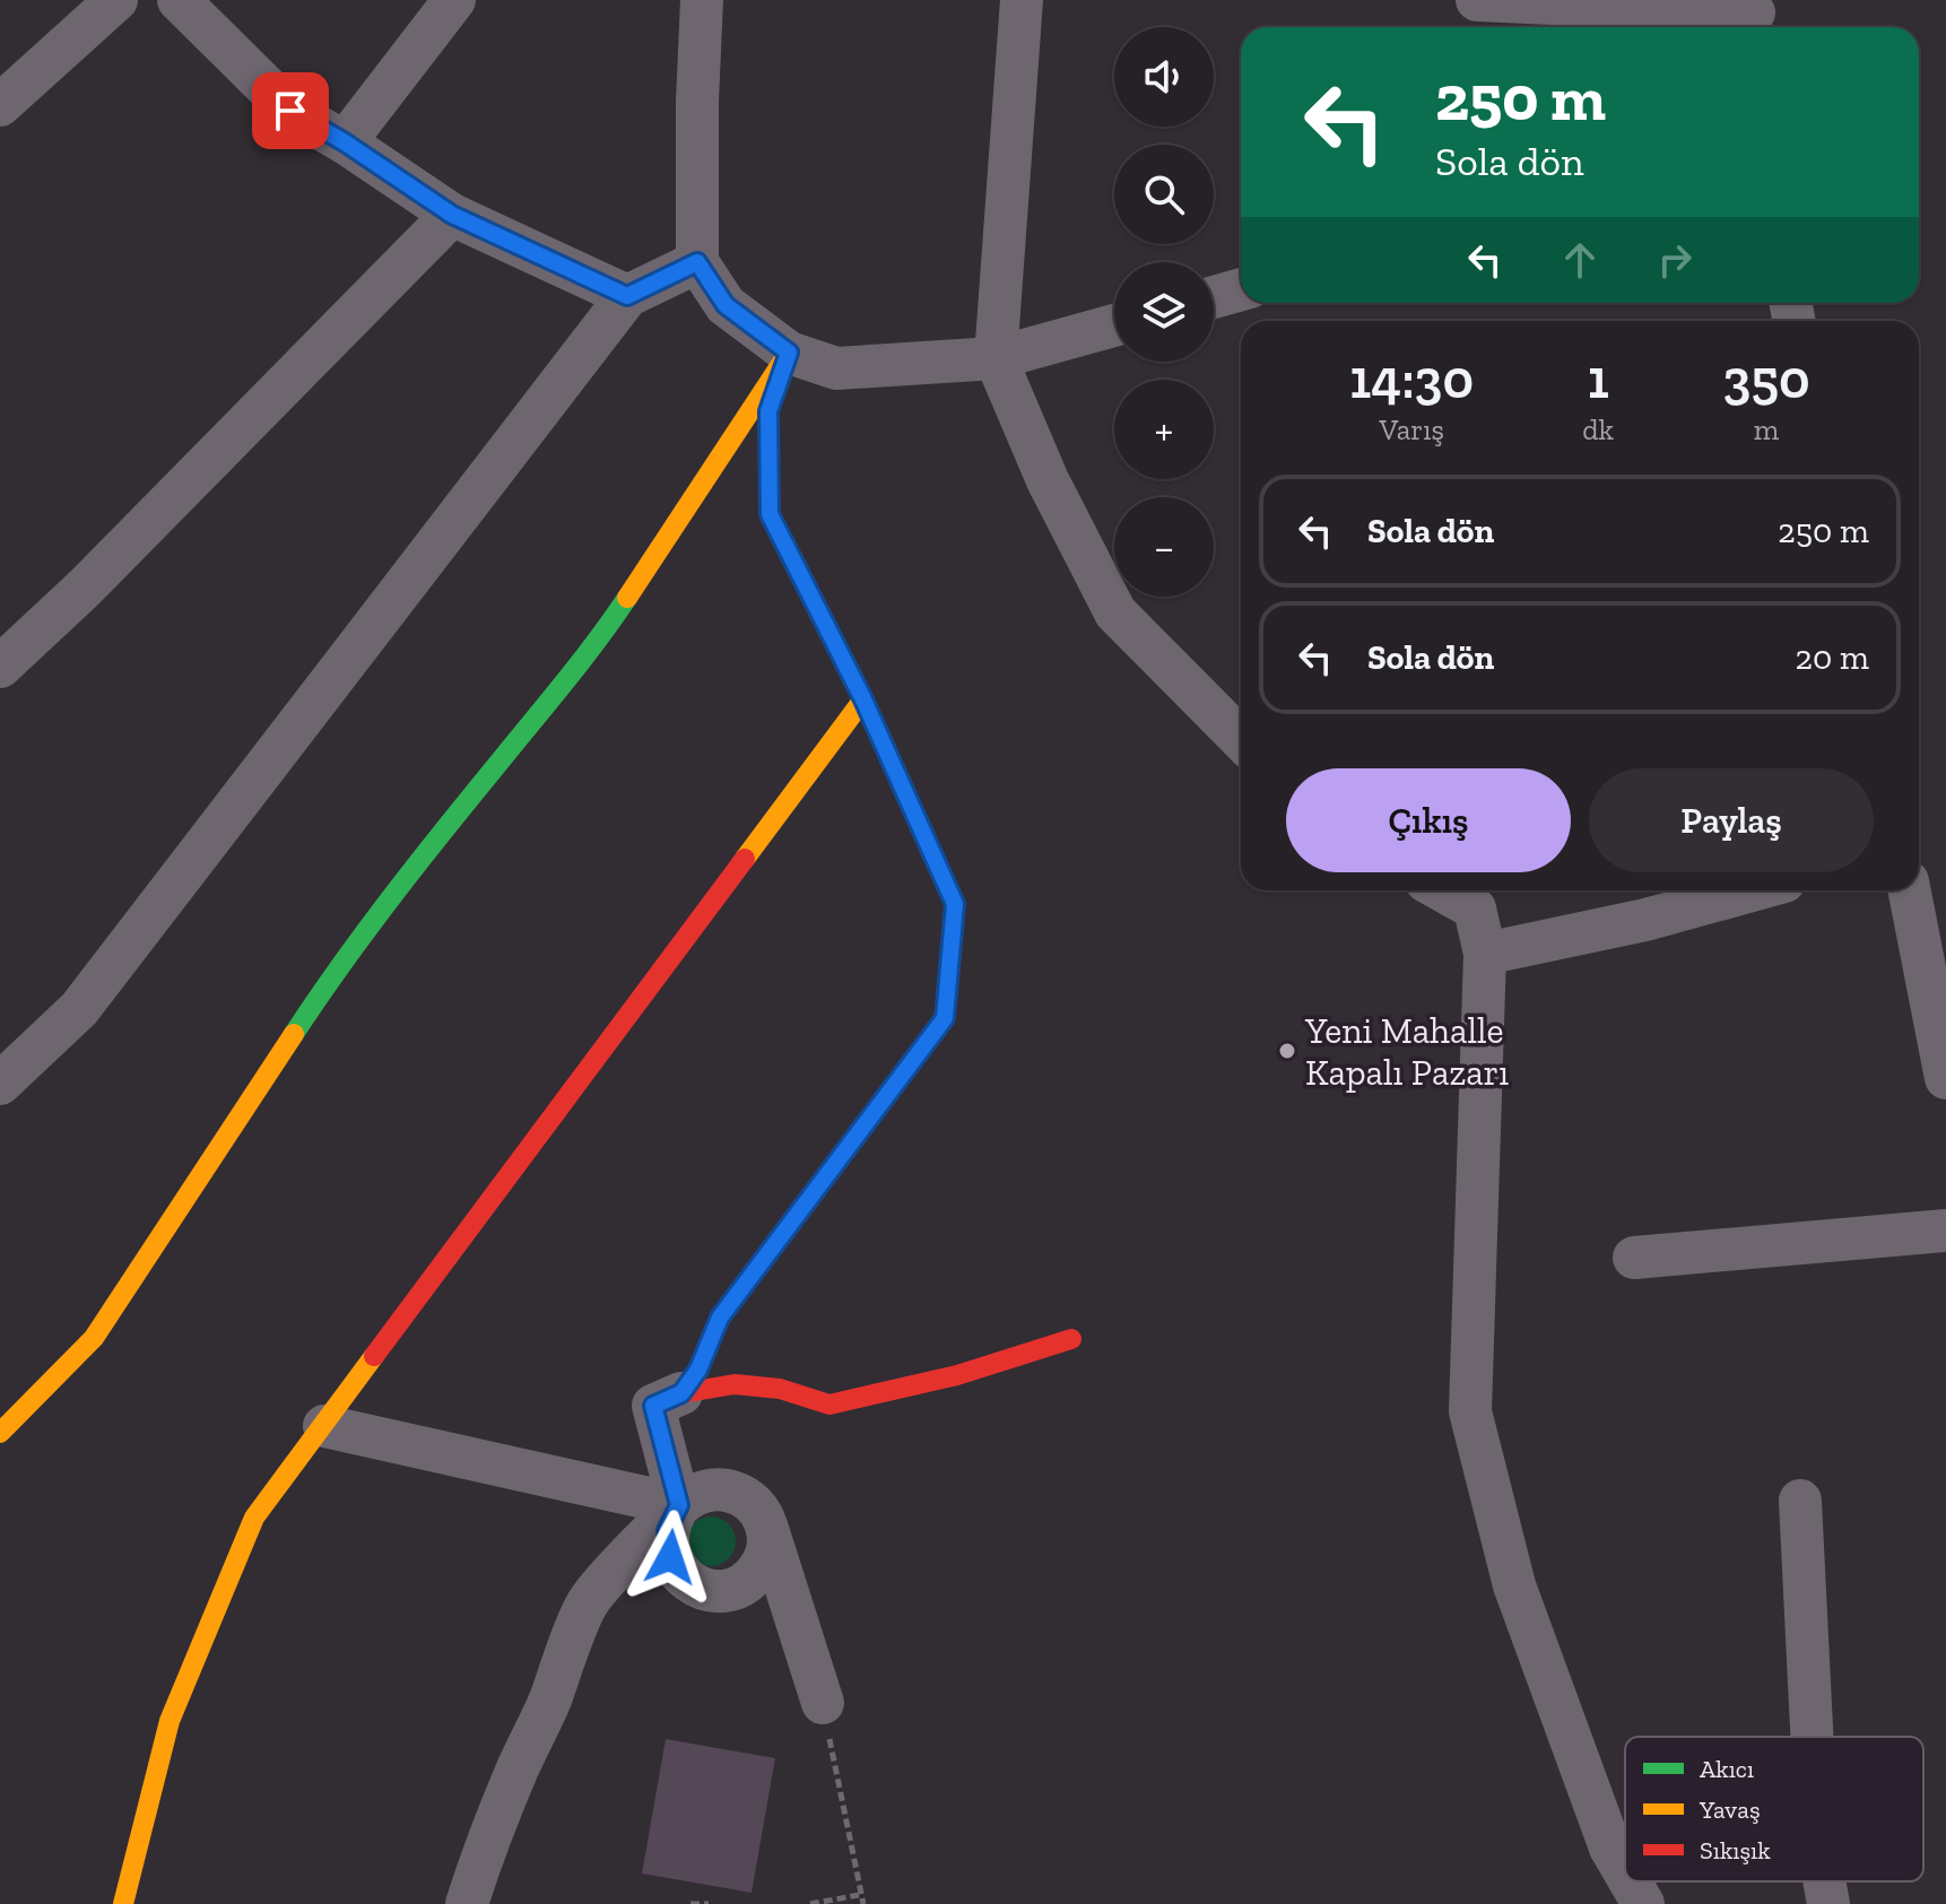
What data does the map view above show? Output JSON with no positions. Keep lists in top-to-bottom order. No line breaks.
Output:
{"places":["Yeni Mahalle Kapalı Pazarı"],"legend":["Akıcı","Yavaş","Sıkışık"],"page":{"map_buttons":["+","−"],"turn":["250 m","Sola dön"],"eta":["14:30","Varış","1","dk","350","m"],"list":[{"name":"Sola dön","value":"250 m"},{"name":"Sola dön","value":"20 m"}],"buttons":["Çıkış","Paylaş"]}}
